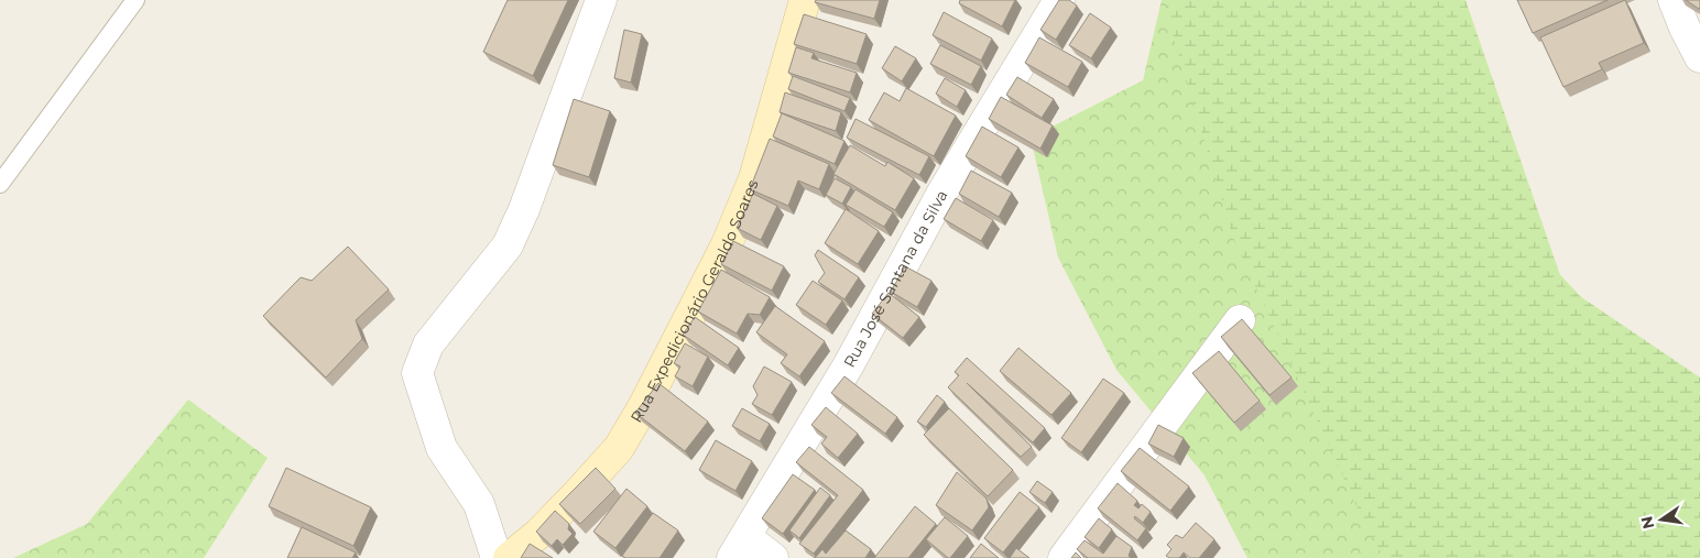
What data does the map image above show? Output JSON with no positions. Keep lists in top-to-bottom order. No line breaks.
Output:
{"streets":{"main road":["Rua Expedicionário Geraldo Soares"],"street":["Rua José Santana da Silva"]},"north":"left"}
